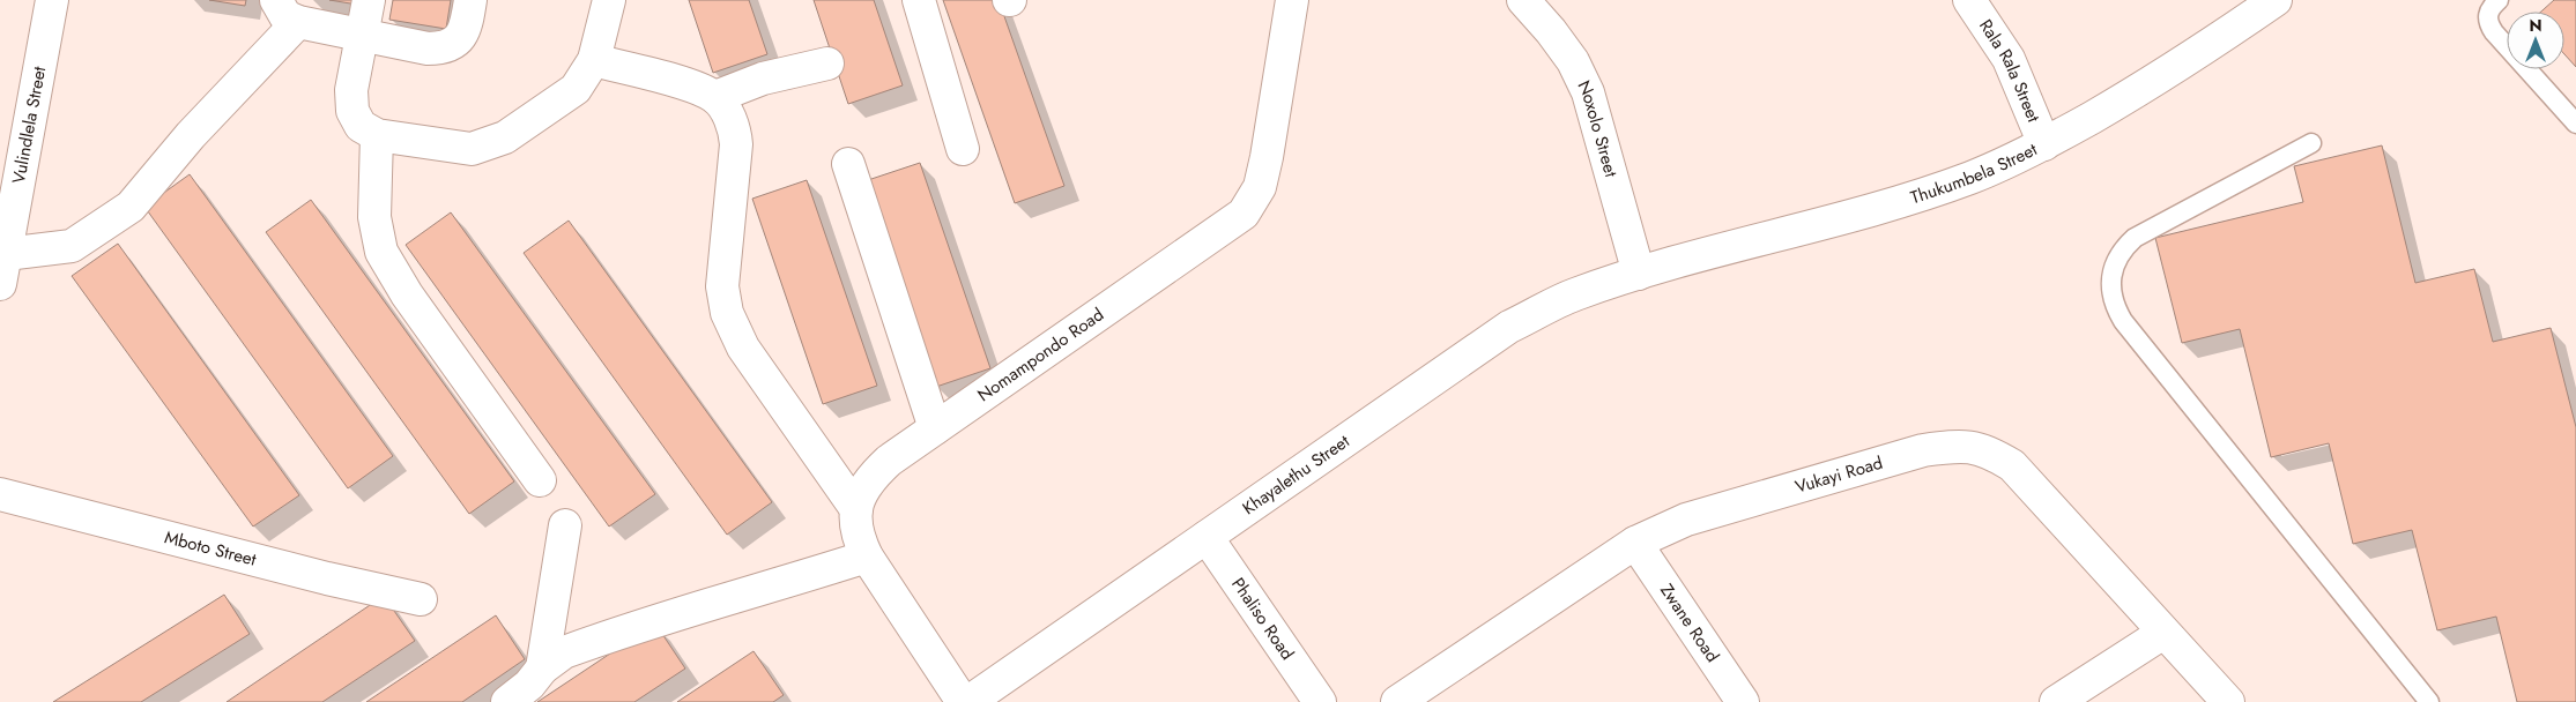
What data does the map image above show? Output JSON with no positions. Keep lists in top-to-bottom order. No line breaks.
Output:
{"streets":{"street":["Rala Rala Street","Vulindlela Street","Noxolo Street","Thukumbela Street","Nomampondo Road","Khayalethu Street","Vukayi Road","Mboto Street","Phaliso Road","Zwane Road"]},"crossings":[["Rala Rala Street","Thukumbela Street"],["Noxolo Street","Thukumbela Street"],["Noxolo Street","Khayalethu Street"],["Thukumbela Street","Khayalethu Street"],["Khayalethu Street","Phaliso Road"],["Vukayi Road","Zwane Road"]],"north":"top"}
